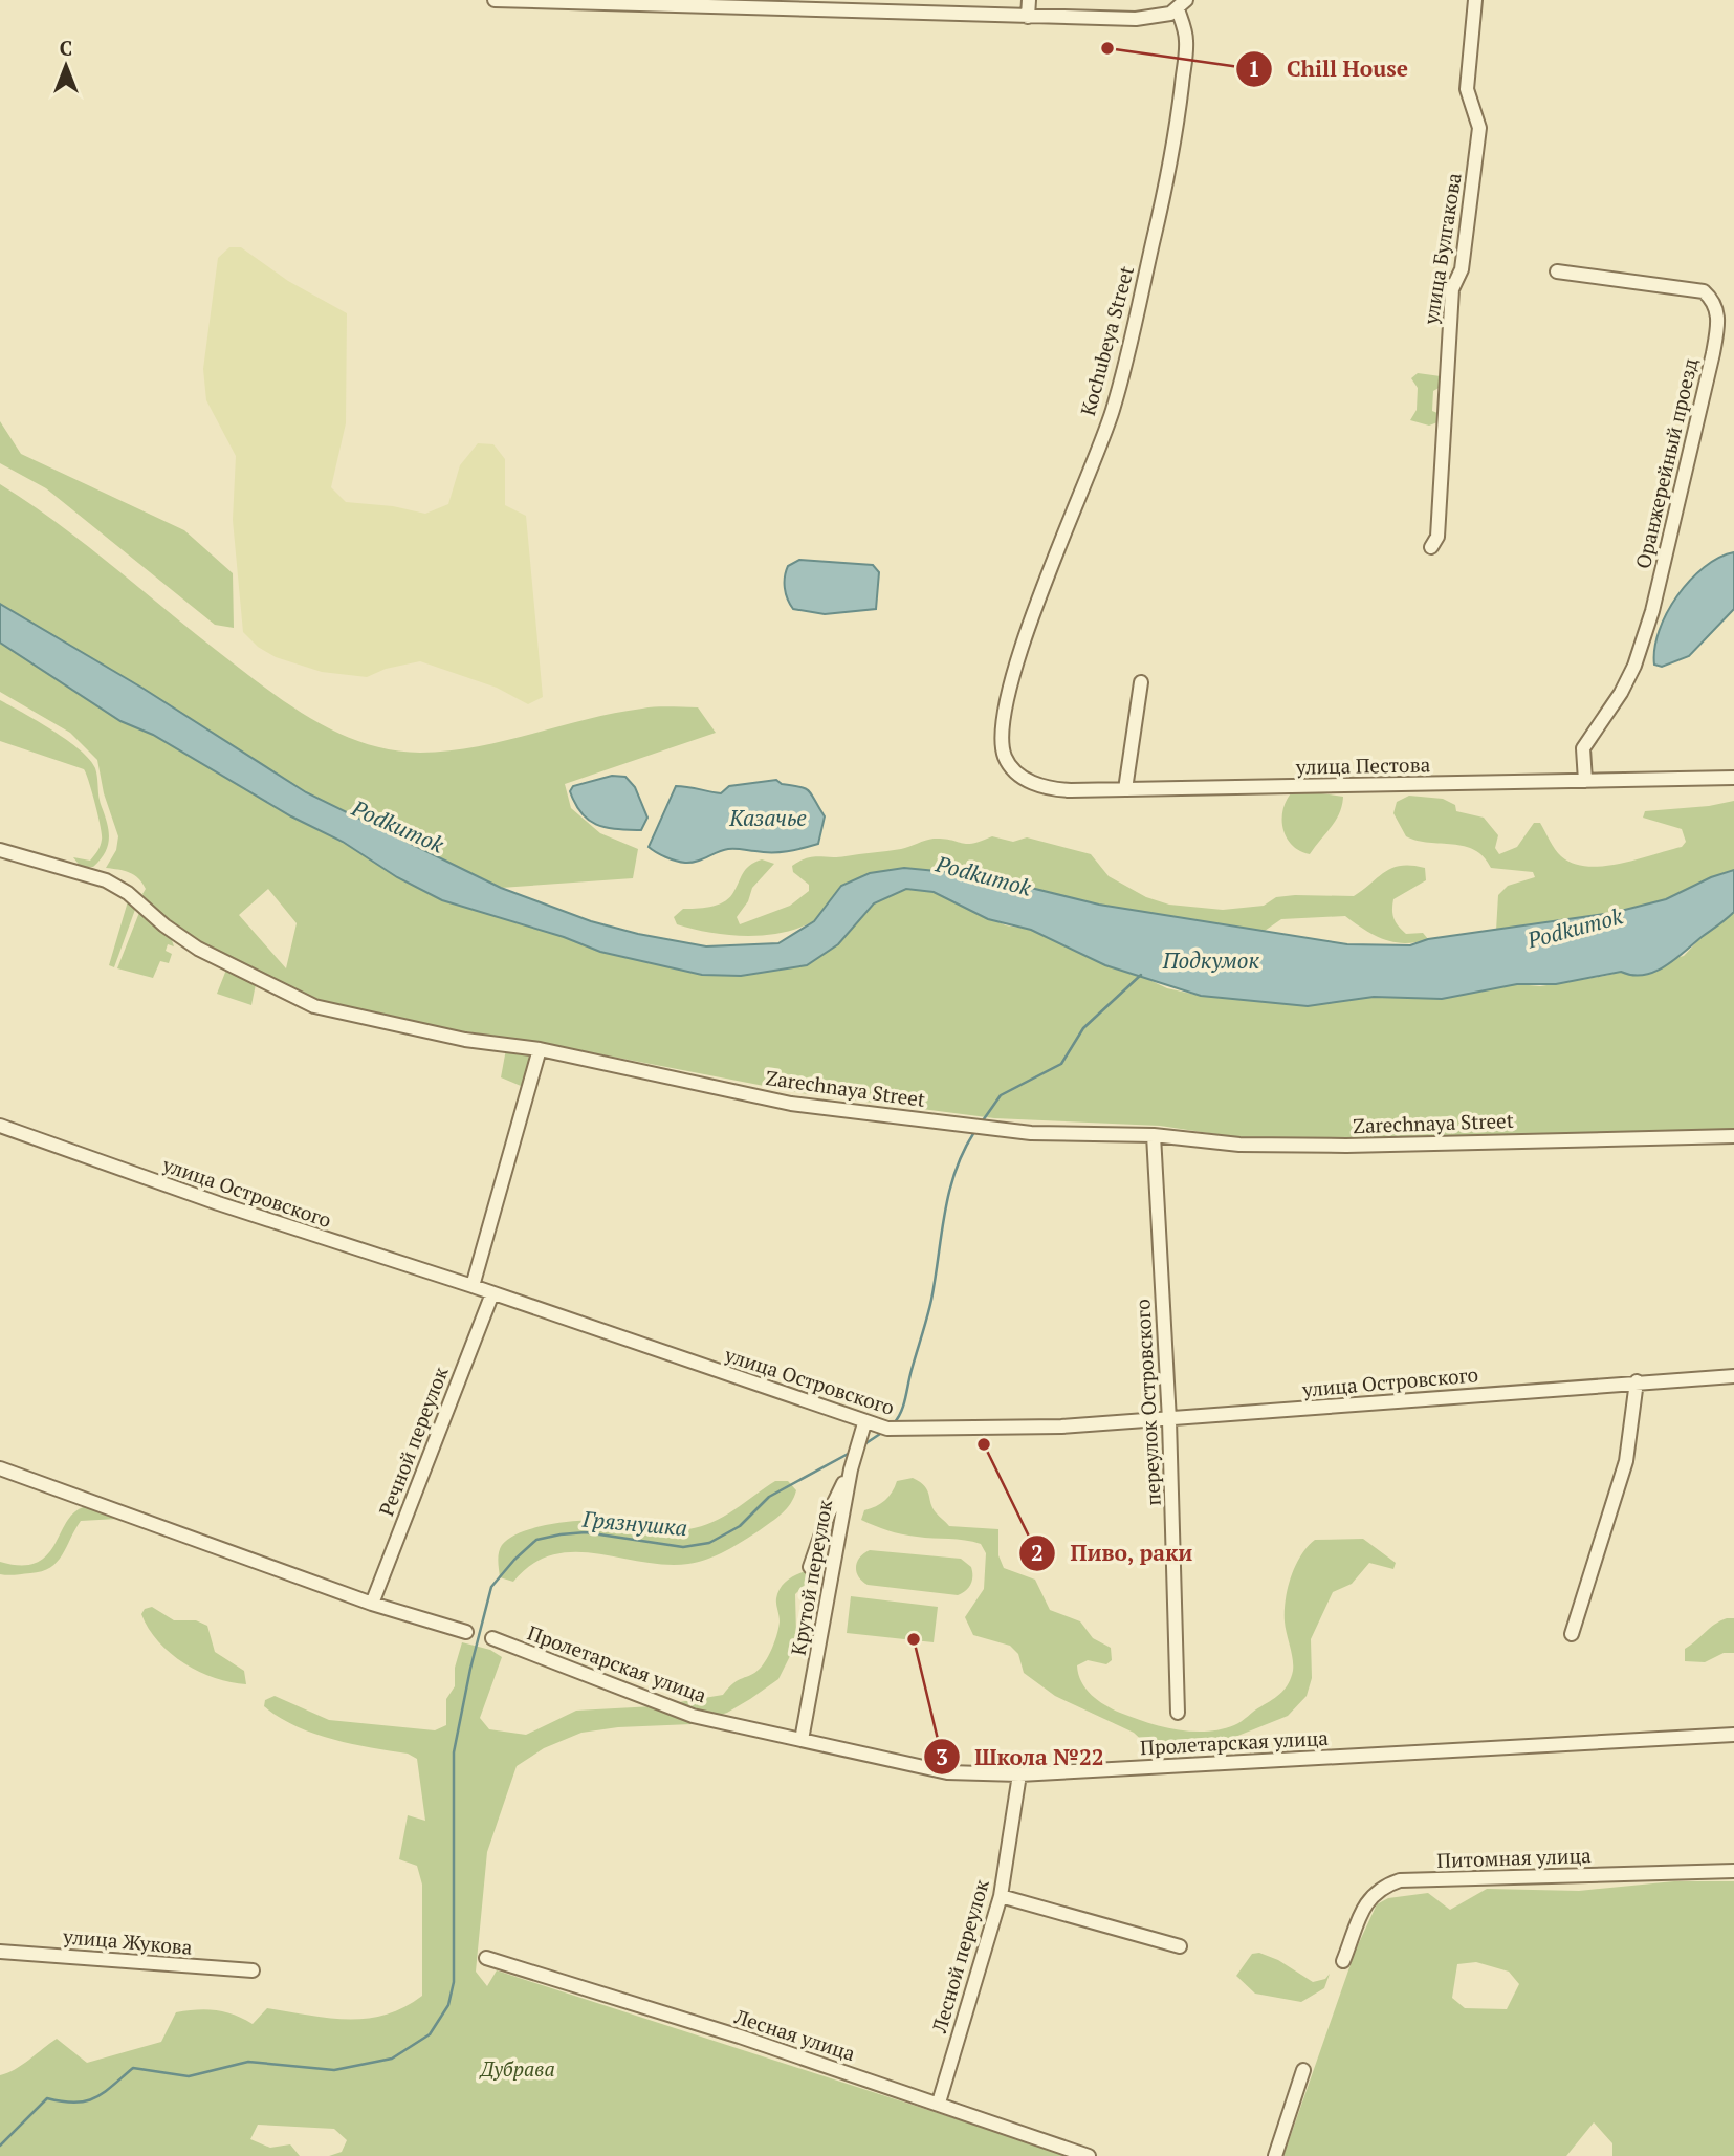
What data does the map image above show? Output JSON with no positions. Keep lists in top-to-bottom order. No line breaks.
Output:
{"streets":{"street":["улица Булгакова","Kochubeya Street","Оранжерейный проезд","улица Пестова","Zarechnaya Street","улица Островского","переулок Островского","Речной переулок","Крутой переулок","Пролетарская улица","Питомная улица","улица Жукова","Лесной переулок","Лесная улица"]},"crossings":[["Kochubeya Street","улица Пестова"],["Оранжерейный проезд","улица Пестова"],["Zarechnaya Street","переулок Островского"],["улица Островского","переулок Островского"],["улица Островского","Речной переулок"],["улица Островского","Крутой переулок"],["Крутой переулок","Пролетарская улица"],["Пролетарская улица","Лесной переулок"],["Лесной переулок","Лесная улица"]],"water":["Казачье","Podkumok","Подкумок","Грязнушка"],"parks":["Дубрава"],"places":["Chill House","Пиво, раки","Школа №22"],"north":"top"}
